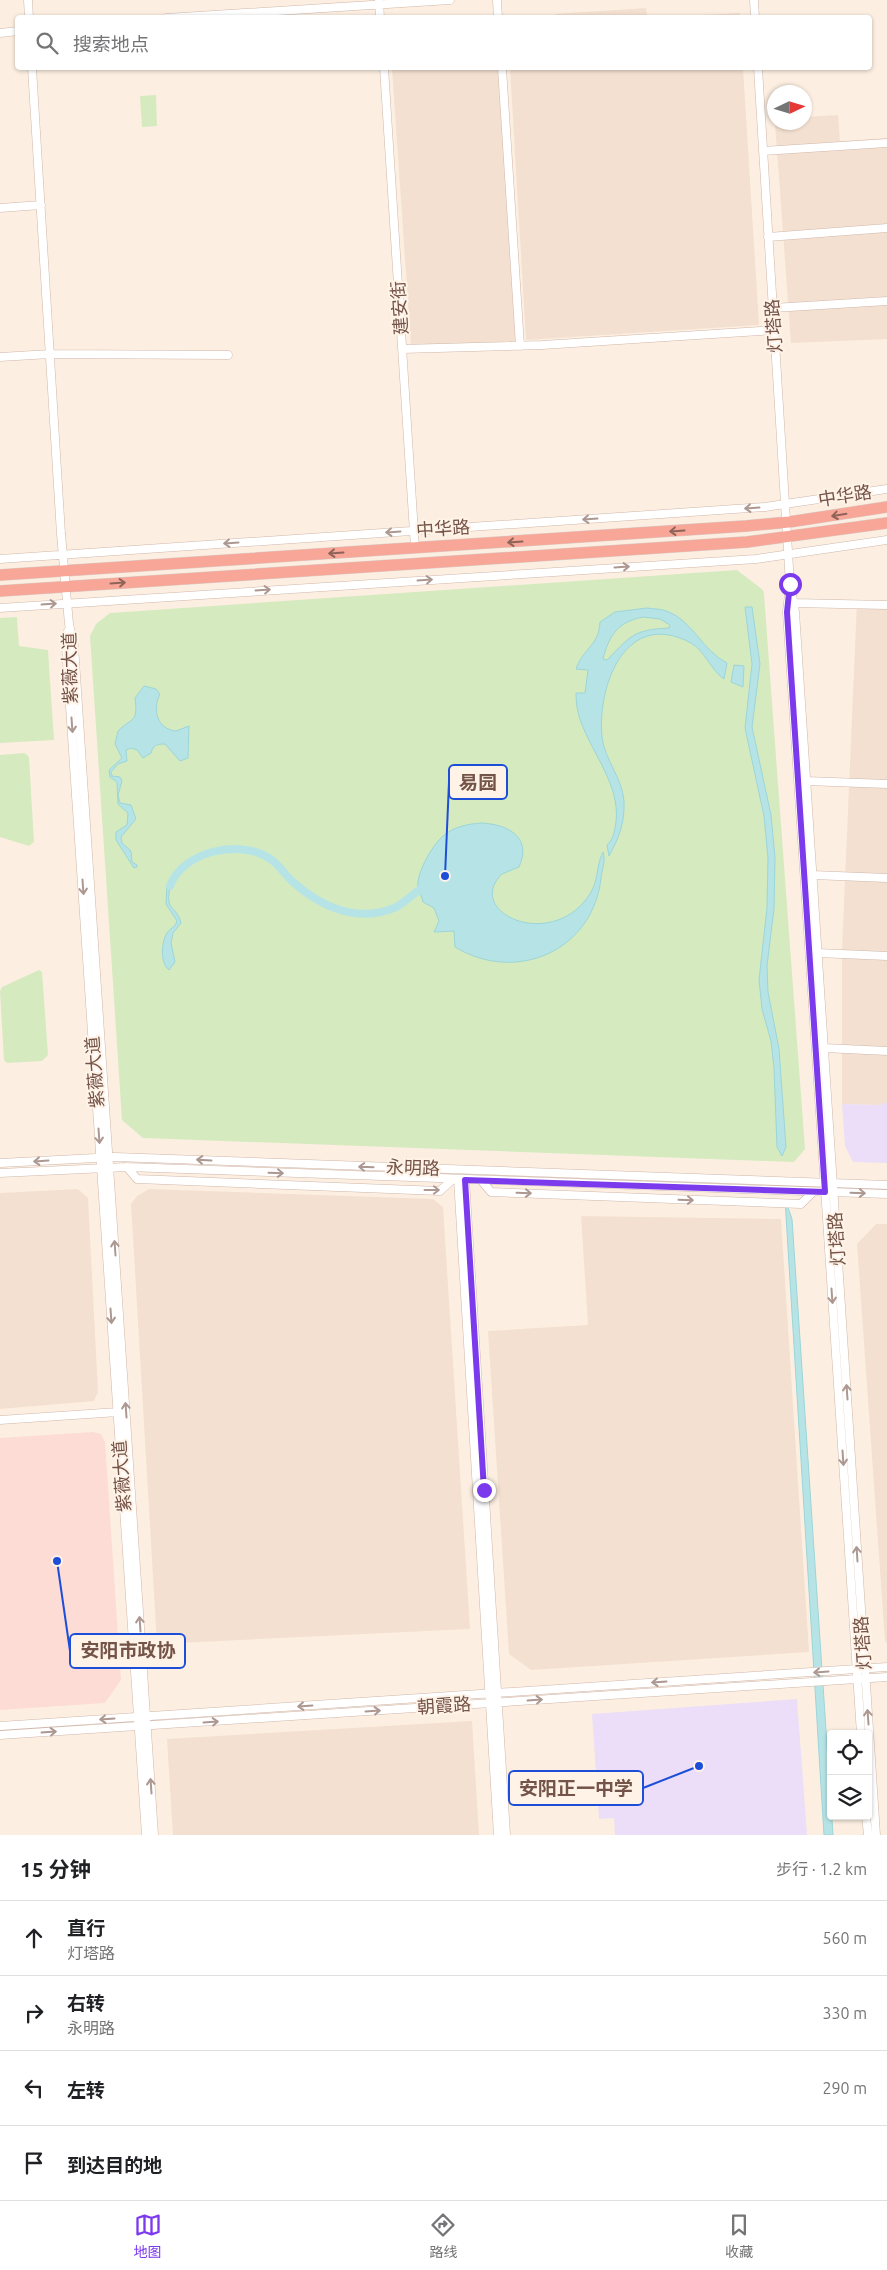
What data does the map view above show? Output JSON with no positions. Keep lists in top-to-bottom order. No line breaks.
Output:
{"streets":{"highway":["中华路"],"street":["建安街","灯塔路","紫薇大道","永明路","朝霞路"]},"crossings":[["建安街","中华路"],["灯塔路","中华路"],["灯塔路","永明路"],["灯塔路","朝霞路"],["中华路","紫薇大道"],["紫薇大道","永明路"],["紫薇大道","朝霞路"]],"places":["易园","安阳市政协","安阳正一中学"],"north":"right","page":{"search":"搜索地点","heading":["15 分钟","步行 · 1.2 km"],"list":[["直行","灯塔路","560 m"],["右转","永明路","330 m"],["左转","290 m"],"到达目的地"],"nav":["地图","路线","收藏"]}}
